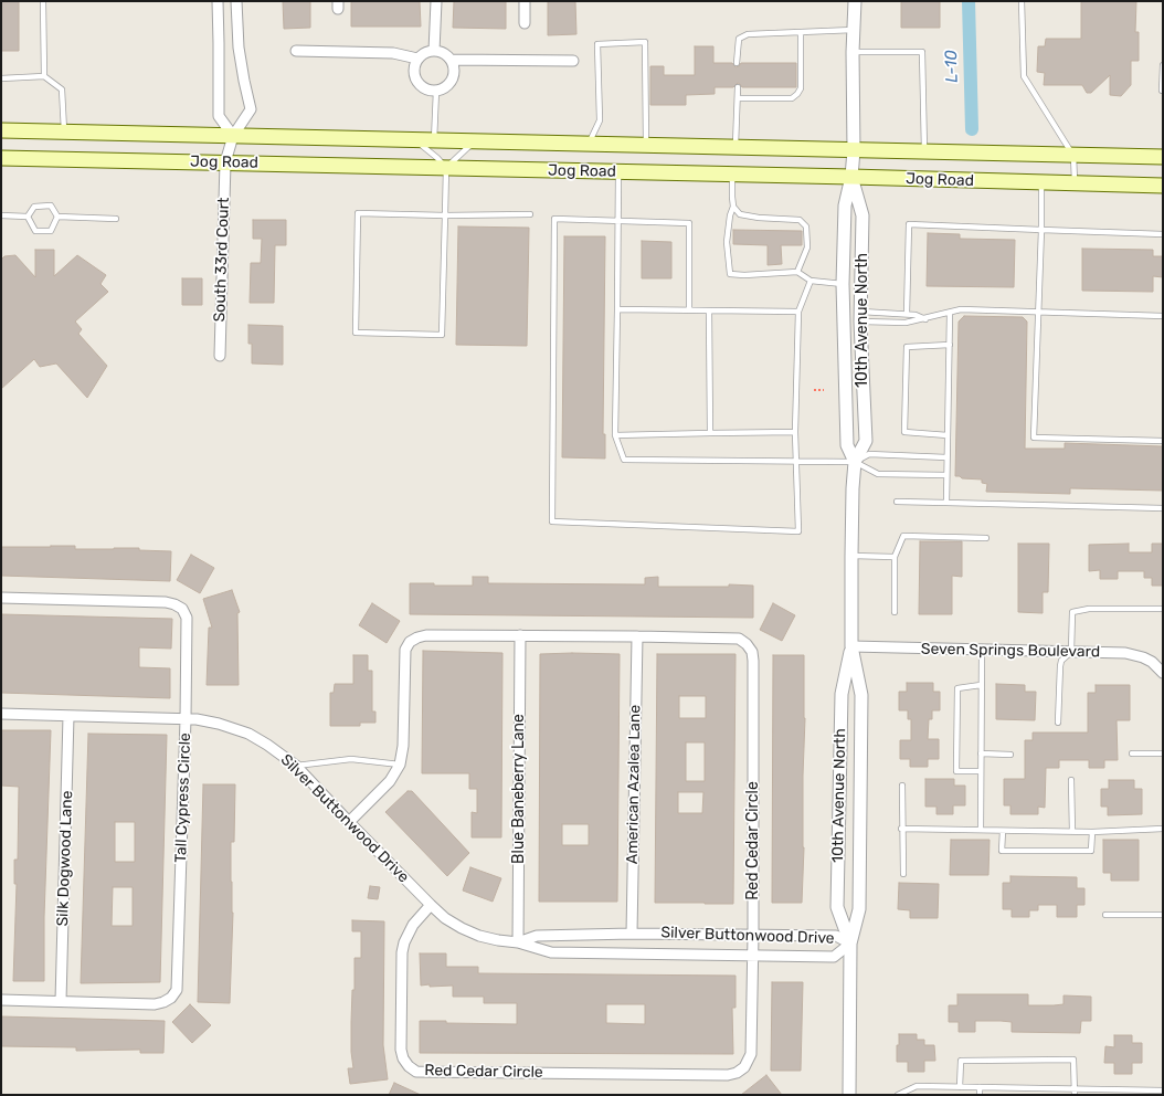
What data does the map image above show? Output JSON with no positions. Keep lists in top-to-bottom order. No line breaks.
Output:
{"streets":{"main road":["Jog Road"],"street":["South 33rd Court","10th Avenue North","Seven Springs Boulevard","American Azalea Lane","Blue Baneberry Lane","Tall Cypress Circle","Silver Buttonwood Drive","Red Cedar Circle","Silk Dogwood Lane"]},"crossings":[["Jog Road","South 33rd Court"],["Jog Road","10th Avenue North"],["10th Avenue North","Seven Springs Boulevard"],["10th Avenue North","Silver Buttonwood Drive"],["American Azalea Lane","Silver Buttonwood Drive"],["American Azalea Lane","Red Cedar Circle"],["Blue Baneberry Lane","Silver Buttonwood Drive"],["Blue Baneberry Lane","Red Cedar Circle"],["Tall Cypress Circle","Silver Buttonwood Drive"],["Tall Cypress Circle","Silk Dogwood Lane"],["Silver Buttonwood Drive","Red Cedar Circle"],["Silver Buttonwood Drive","Silk Dogwood Lane"]],"water":["L-10"]}
